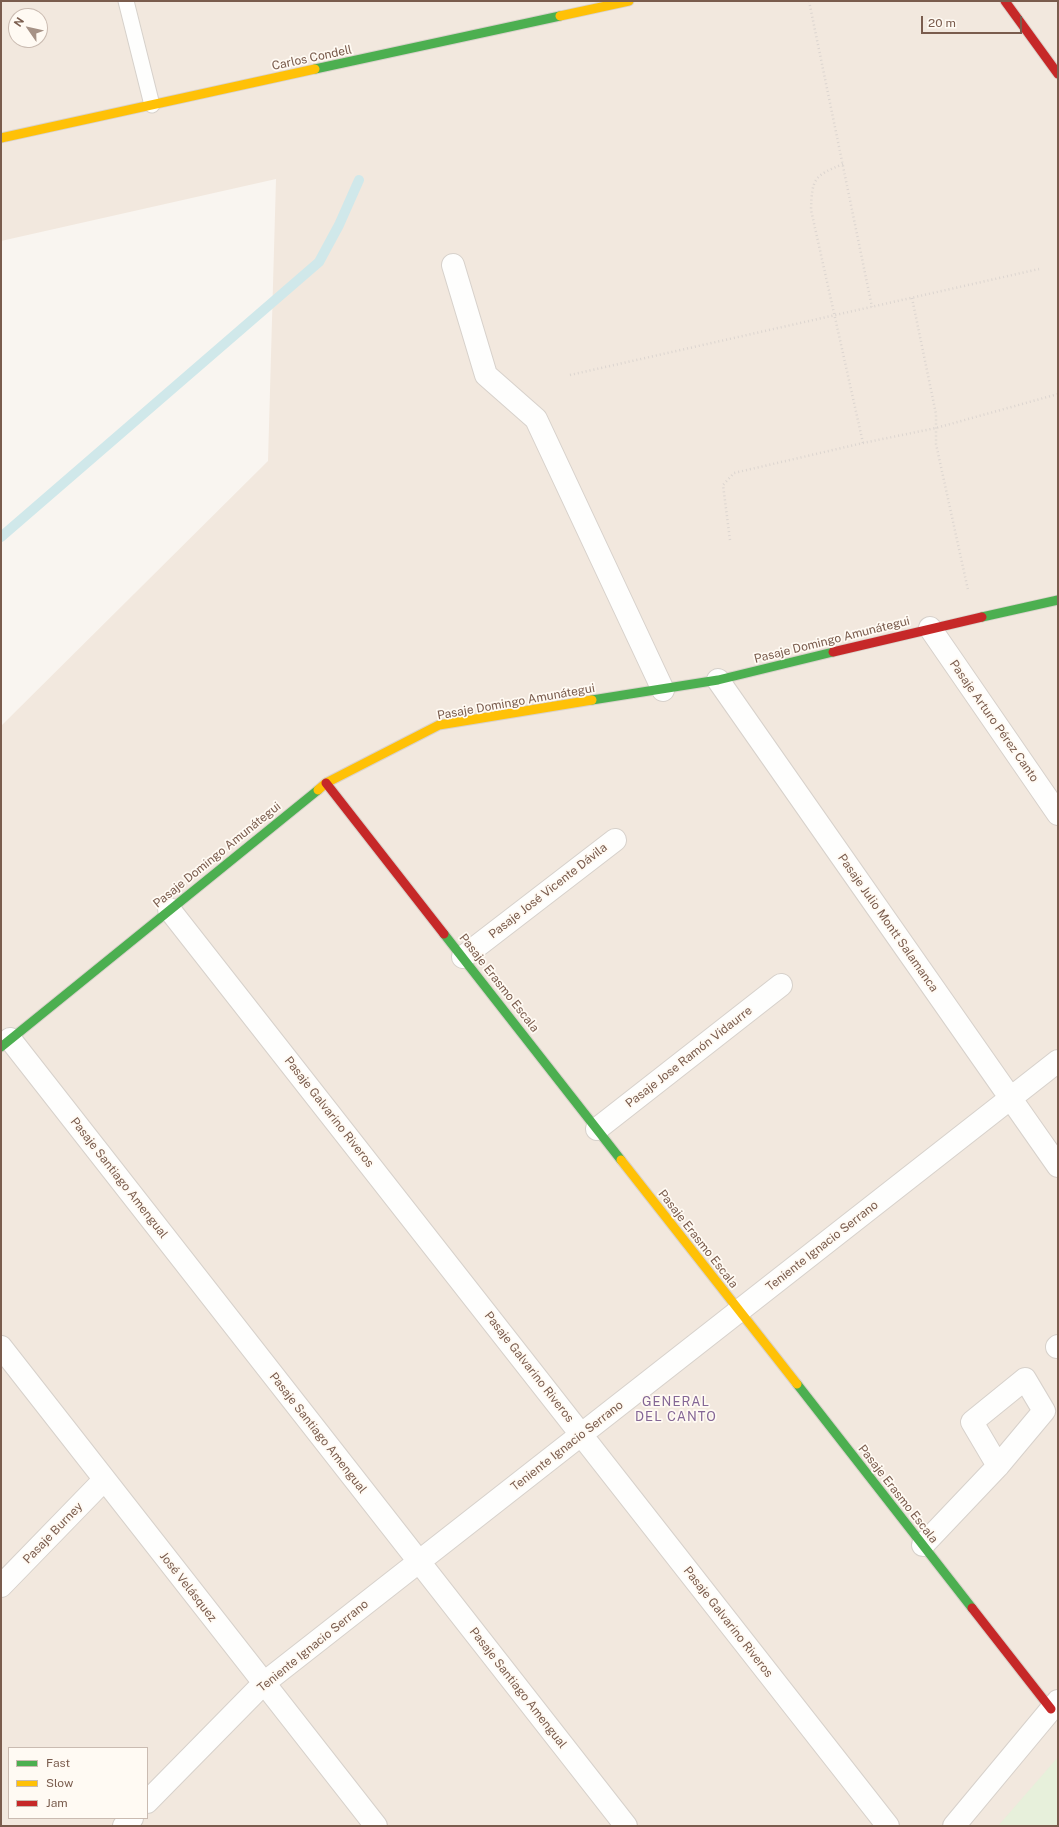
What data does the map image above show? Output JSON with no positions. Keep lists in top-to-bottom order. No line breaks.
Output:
{"streets":{"street":["Carlos Condell","Pasaje Domingo Amunátegui","Pasaje Arturo Pérez Canto","Pasaje José Vicente Dávila","Pasaje Julio Montt Salamanca","Pasaje Erasmo Escala","Pasaje Jose Ramón Vidaurre","Pasaje Galvarino Riveros","Pasaje Santiago Amengual","Teniente Ignacio Serrano","Pasaje Burney","José Velásquez"]},"crossings":[["Pasaje Domingo Amunátegui","Pasaje Arturo Pérez Canto"],["Pasaje Domingo Amunátegui","Pasaje Julio Montt Salamanca"],["Pasaje Domingo Amunátegui","Pasaje Erasmo Escala"],["Pasaje Domingo Amunátegui","Pasaje Galvarino Riveros"],["Pasaje Domingo Amunátegui","Pasaje Santiago Amengual"],["Pasaje José Vicente Dávila","Pasaje Erasmo Escala"],["Pasaje Julio Montt Salamanca","Teniente Ignacio Serrano"],["Pasaje Erasmo Escala","Pasaje Jose Ramón Vidaurre"],["Pasaje Erasmo Escala","Teniente Ignacio Serrano"],["Pasaje Galvarino Riveros","Teniente Ignacio Serrano"],["Pasaje Santiago Amengual","Teniente Ignacio Serrano"],["Teniente Ignacio Serrano","José Velásquez"],["Pasaje Burney","José Velásquez"]],"districts":["GENERAL DEL CANTO"],"legend":["Fast","Slow","Jam"],"scale_bar":"20 m","north":"top left"}
